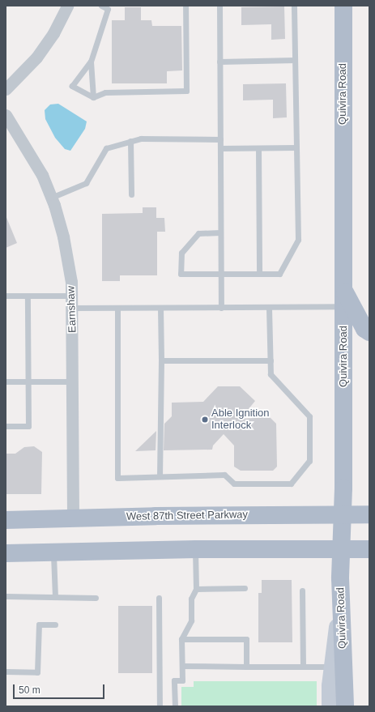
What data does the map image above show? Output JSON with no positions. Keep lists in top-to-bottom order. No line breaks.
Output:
{"streets":{"main road":["Quivira Road","West 87th Street Parkway"],"street":["Earnshaw"]},"crossings":[["Quivira Road","West 87th Street Parkway"],["Earnshaw","West 87th Street Parkway"]],"places":["Able Ignition Interlock"],"scale_bar":"50 m"}
